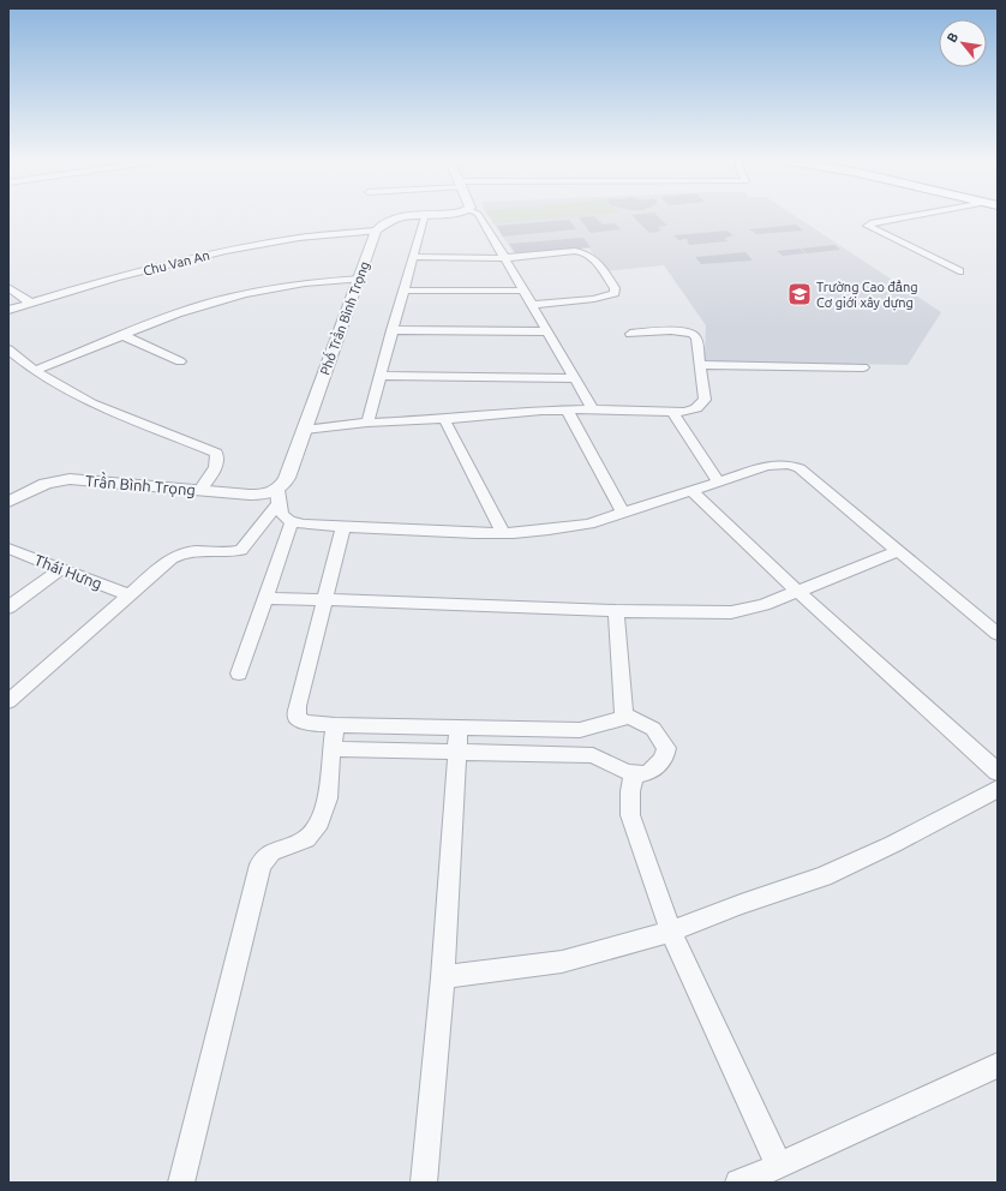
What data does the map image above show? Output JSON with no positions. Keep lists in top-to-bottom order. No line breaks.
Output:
{"streets":{"street":["Chu Van An","Phố Trần Bình Trọng","Trần Bình Trọng","Thái Hưng"]},"crossings":[["Chu Van An","Phố Trần Bình Trọng"],["Phố Trần Bình Trọng","Trần Bình Trọng"]],"places":{"school or university":["Trường Cao đẳng Cơ giới xây dựng"]},"north":"top left"}
